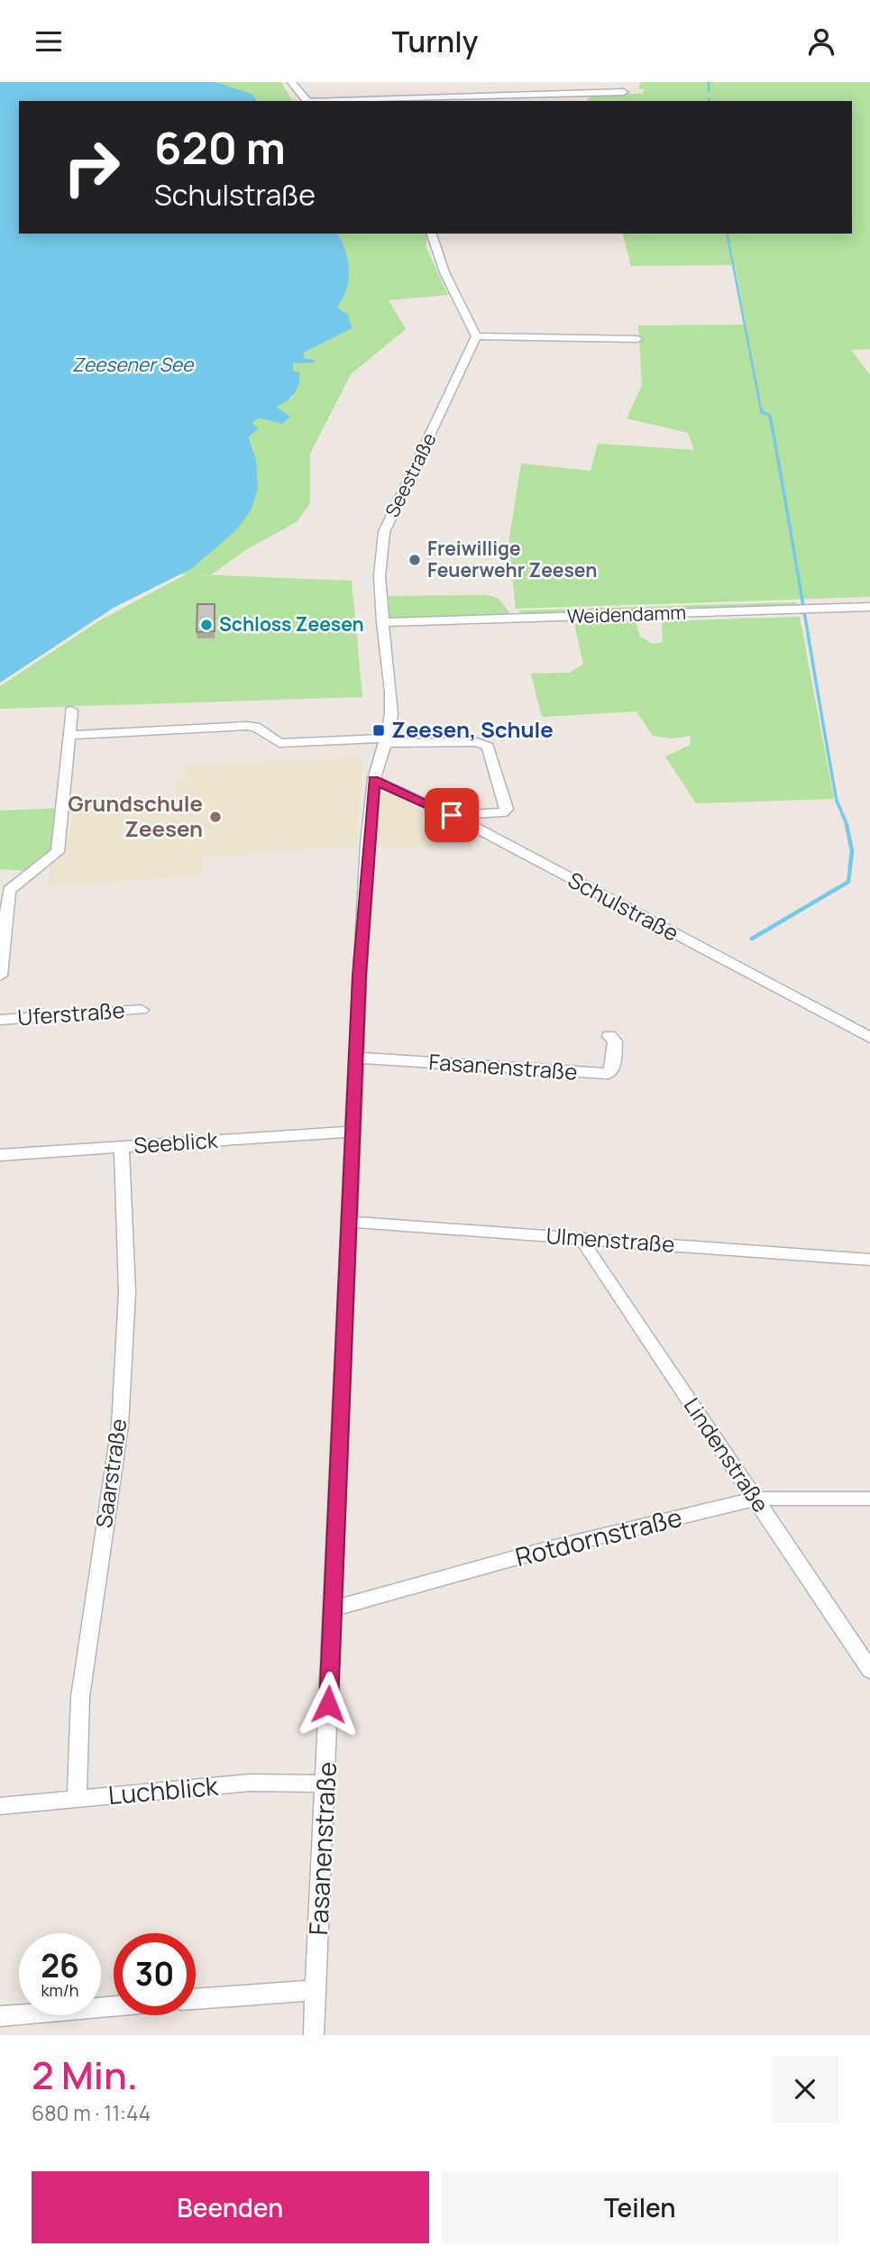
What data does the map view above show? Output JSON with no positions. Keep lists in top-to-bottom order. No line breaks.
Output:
{"streets":{"street":["Seestraße","Weidendamm","Schulstraße","Uferstraße","Fasanenstraße","Seeblick","Ulmenstraße","Lindenstraße","Saarstraße","Rotdornstraße","Luchblick"]},"crossings":[["Seestraße","Weidendamm"],["Seestraße","Fasanenstraße"],["Schulstraße","Fasanenstraße"],["Fasanenstraße","Seeblick"],["Fasanenstraße","Ulmenstraße"],["Fasanenstraße","Rotdornstraße"],["Fasanenstraße","Luchblick"],["Seeblick","Saarstraße"],["Ulmenstraße","Lindenstraße"],["Lindenstraße","Rotdornstraße"],["Saarstraße","Luchblick"]],"water":["Zeesener See"],"places":{"other":["Freiwillige Feuerwehr Zeesen","Schloss Zeesen","Grundschule Zeesen"],"transit":["Zeesen, Schule"]},"page":{"header":"Turnly","turn":["620 m","Schulstraße"],"speed":"26 km/h","limit":"30","heading":["2 Min.","680 m · 11:44"],"buttons":["Beenden","Teilen"]}}
